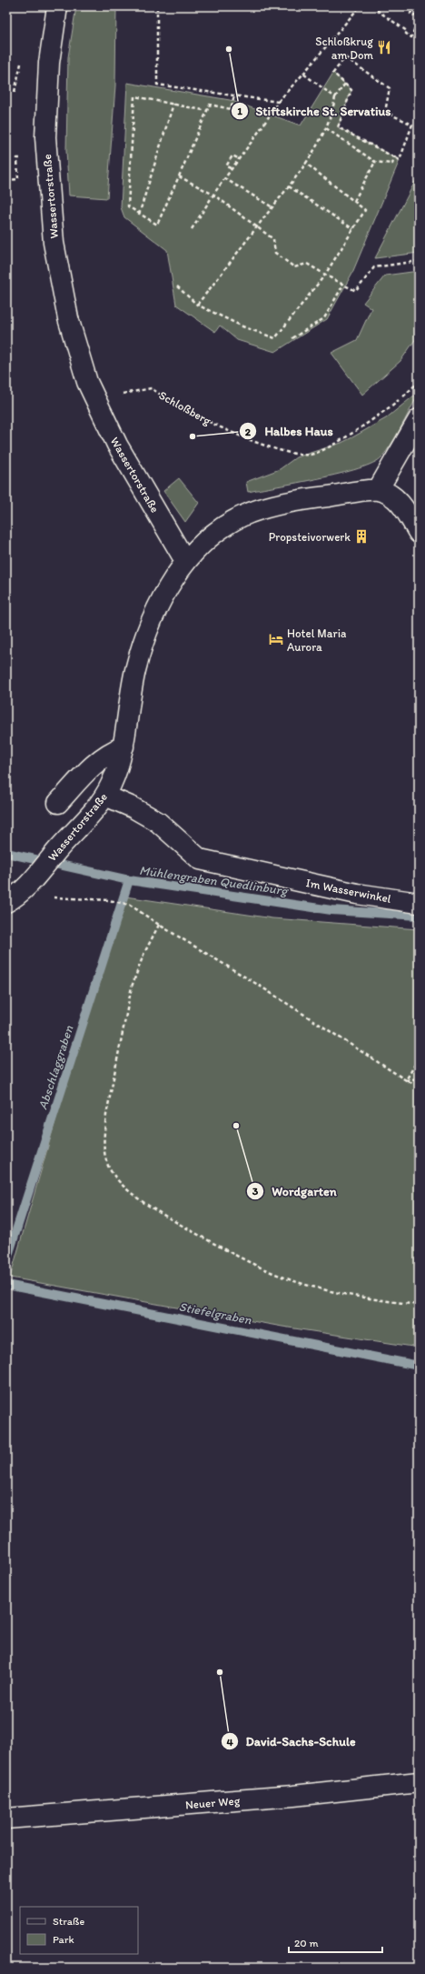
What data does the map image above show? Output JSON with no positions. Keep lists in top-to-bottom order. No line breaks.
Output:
{"streets":{"street":["Wassertorstraße","Im Wasserwinkel","Neuer Weg"],"path":["Schloßberg"]},"crossings":[["Wassertorstraße","Im Wasserwinkel"]],"water":["Mühlengraben Quedlinburg","Abschlaggraben","Stiefelgraben"],"places":{"restaurant":["Schloßkrug am Dom"],"other":["Stiftskirche St. Servatius","Halbes Haus","Wordgarten","David-Sachs-Schule"],"building":["Propsteivorwerk"],"hotel":["Hotel Maria Aurora"]},"legend":["Straße","Park"],"scale_bar":"20 m"}
